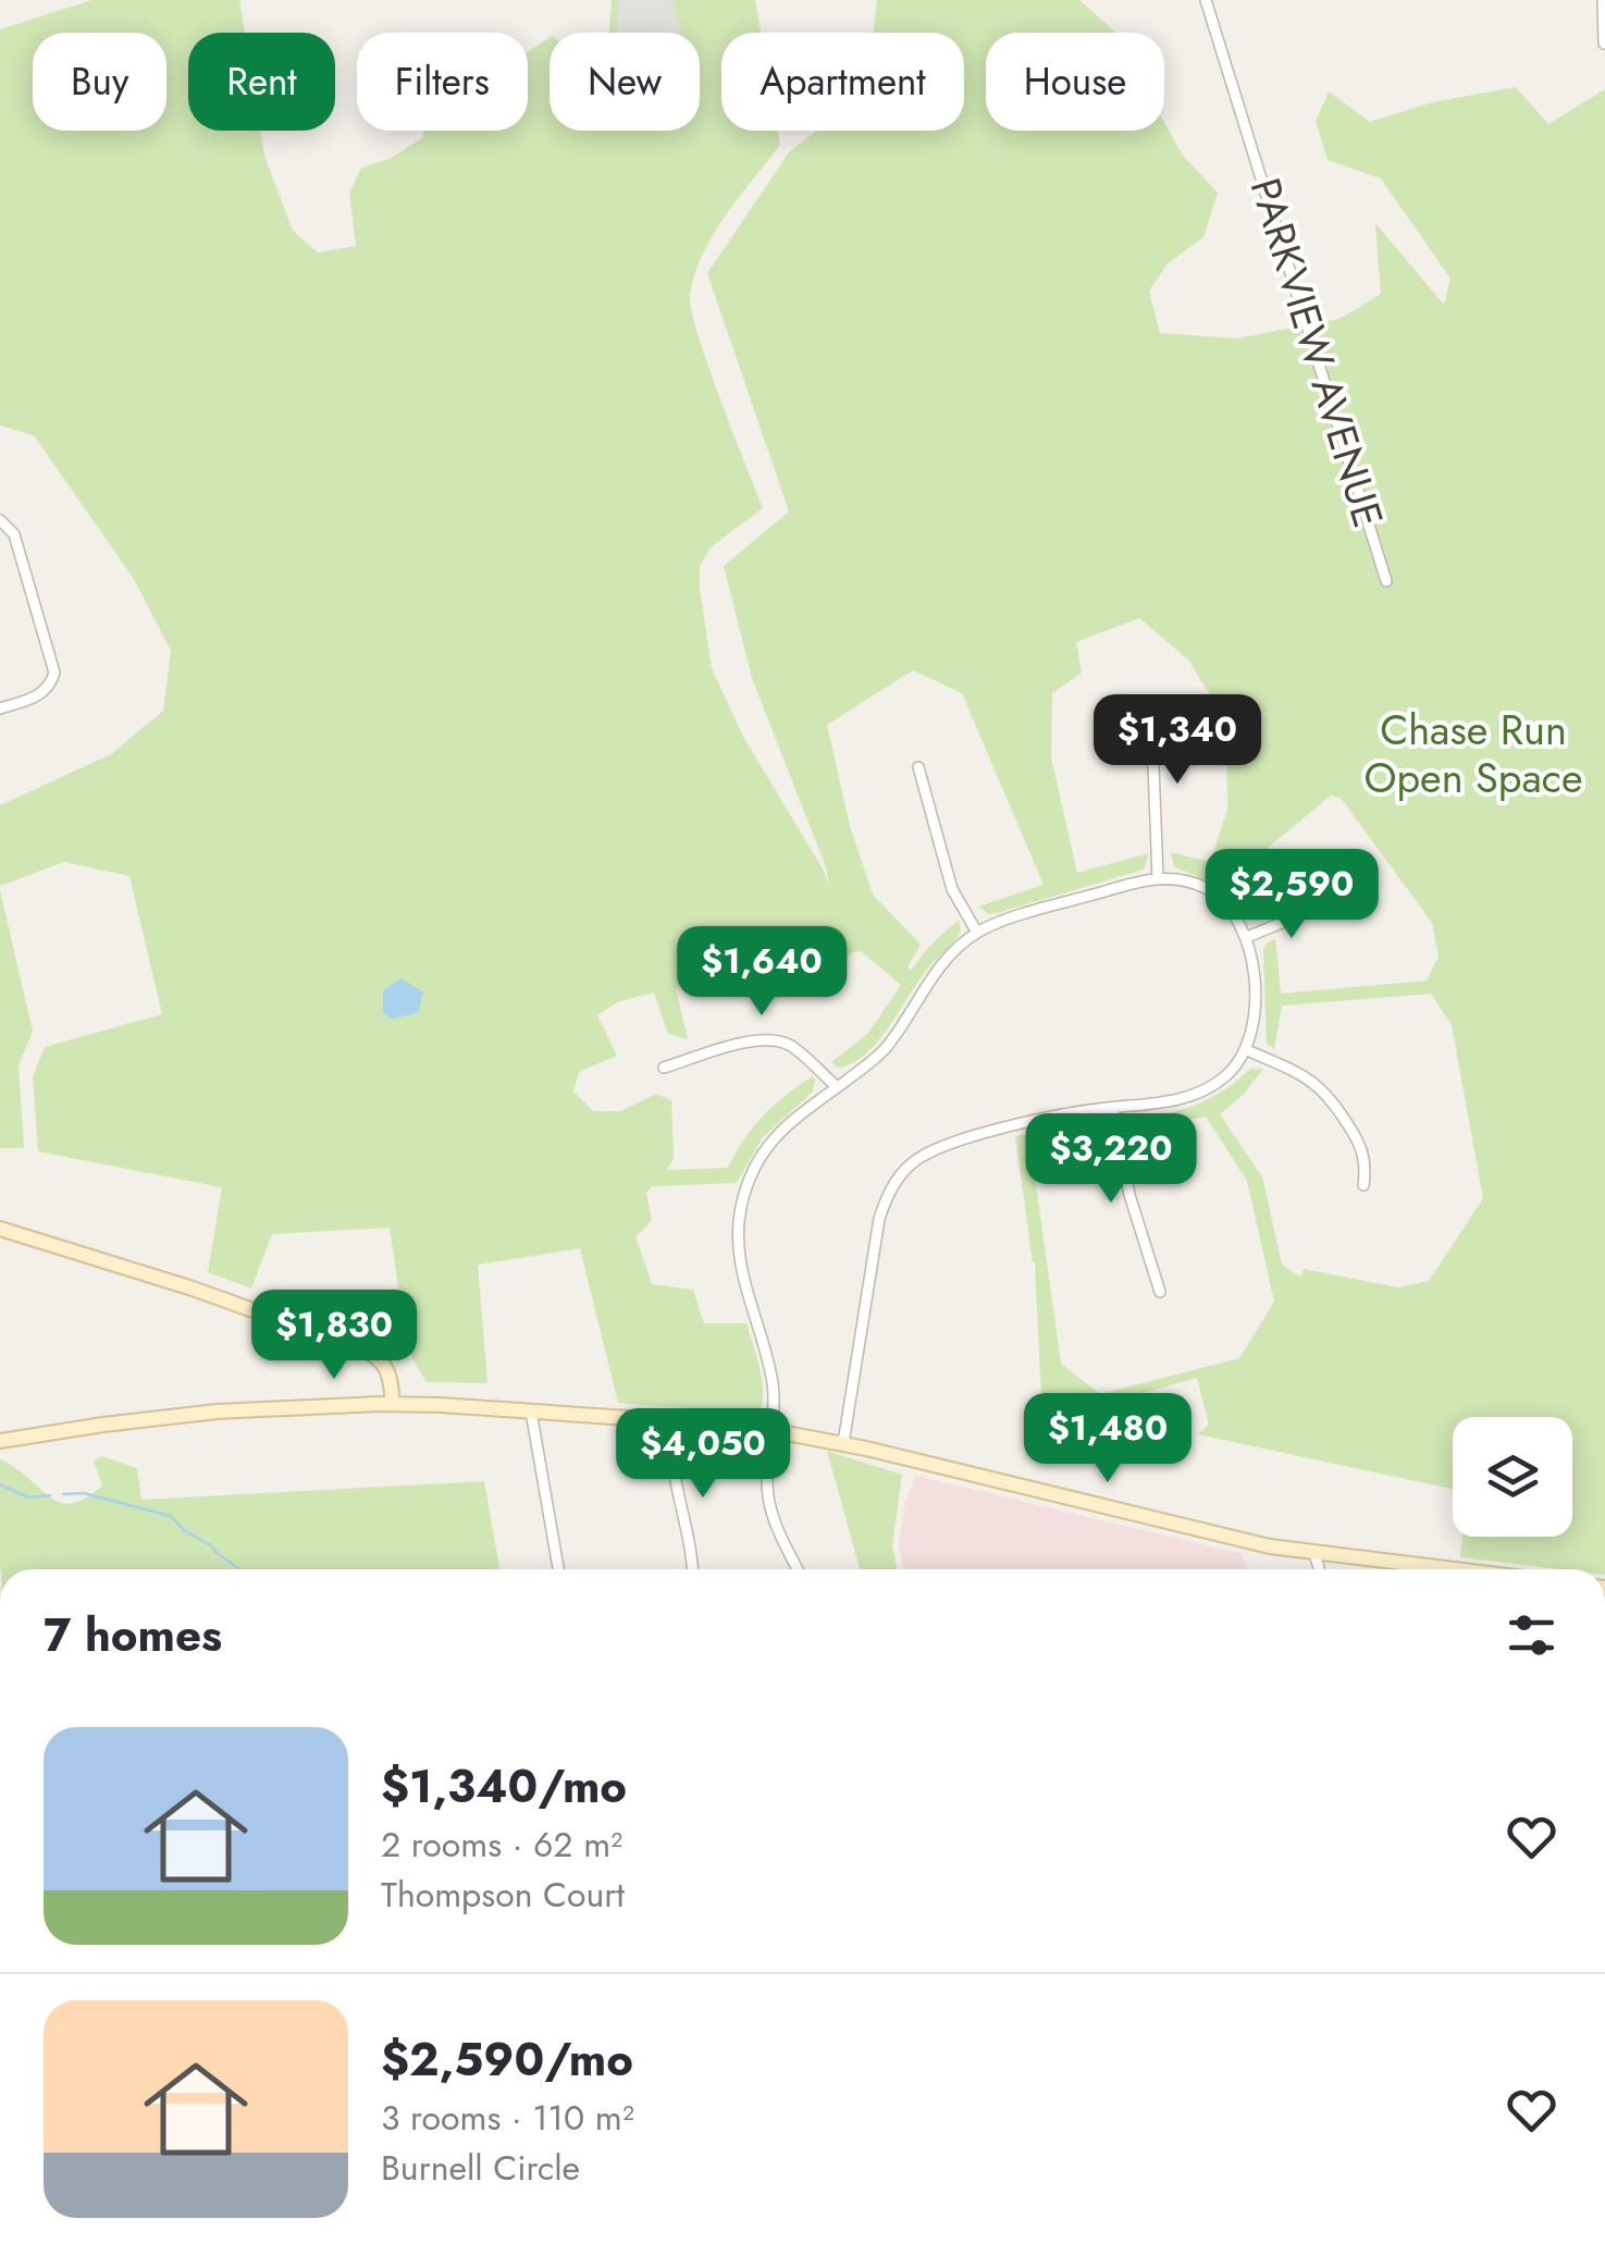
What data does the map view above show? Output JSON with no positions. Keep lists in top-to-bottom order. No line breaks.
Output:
{"streets":{"street":["PARKVIEW AVENUE"]},"parks":["Chase Run Open Space"],"page":{"chip":["Buy","Rent","Filters","New","Apartment","House"],"price":["$1,340","$2,590","$1,640","$3,220","$1,830","$1,480","$4,050"],"heading":"7 homes","list":[{"name":"$1,340/mo","note":"2 rooms · 62 m² · Thompson Court"},{"name":"$2,590/mo","note":"3 rooms · 110 m² · Burnell Circle"}]}}
